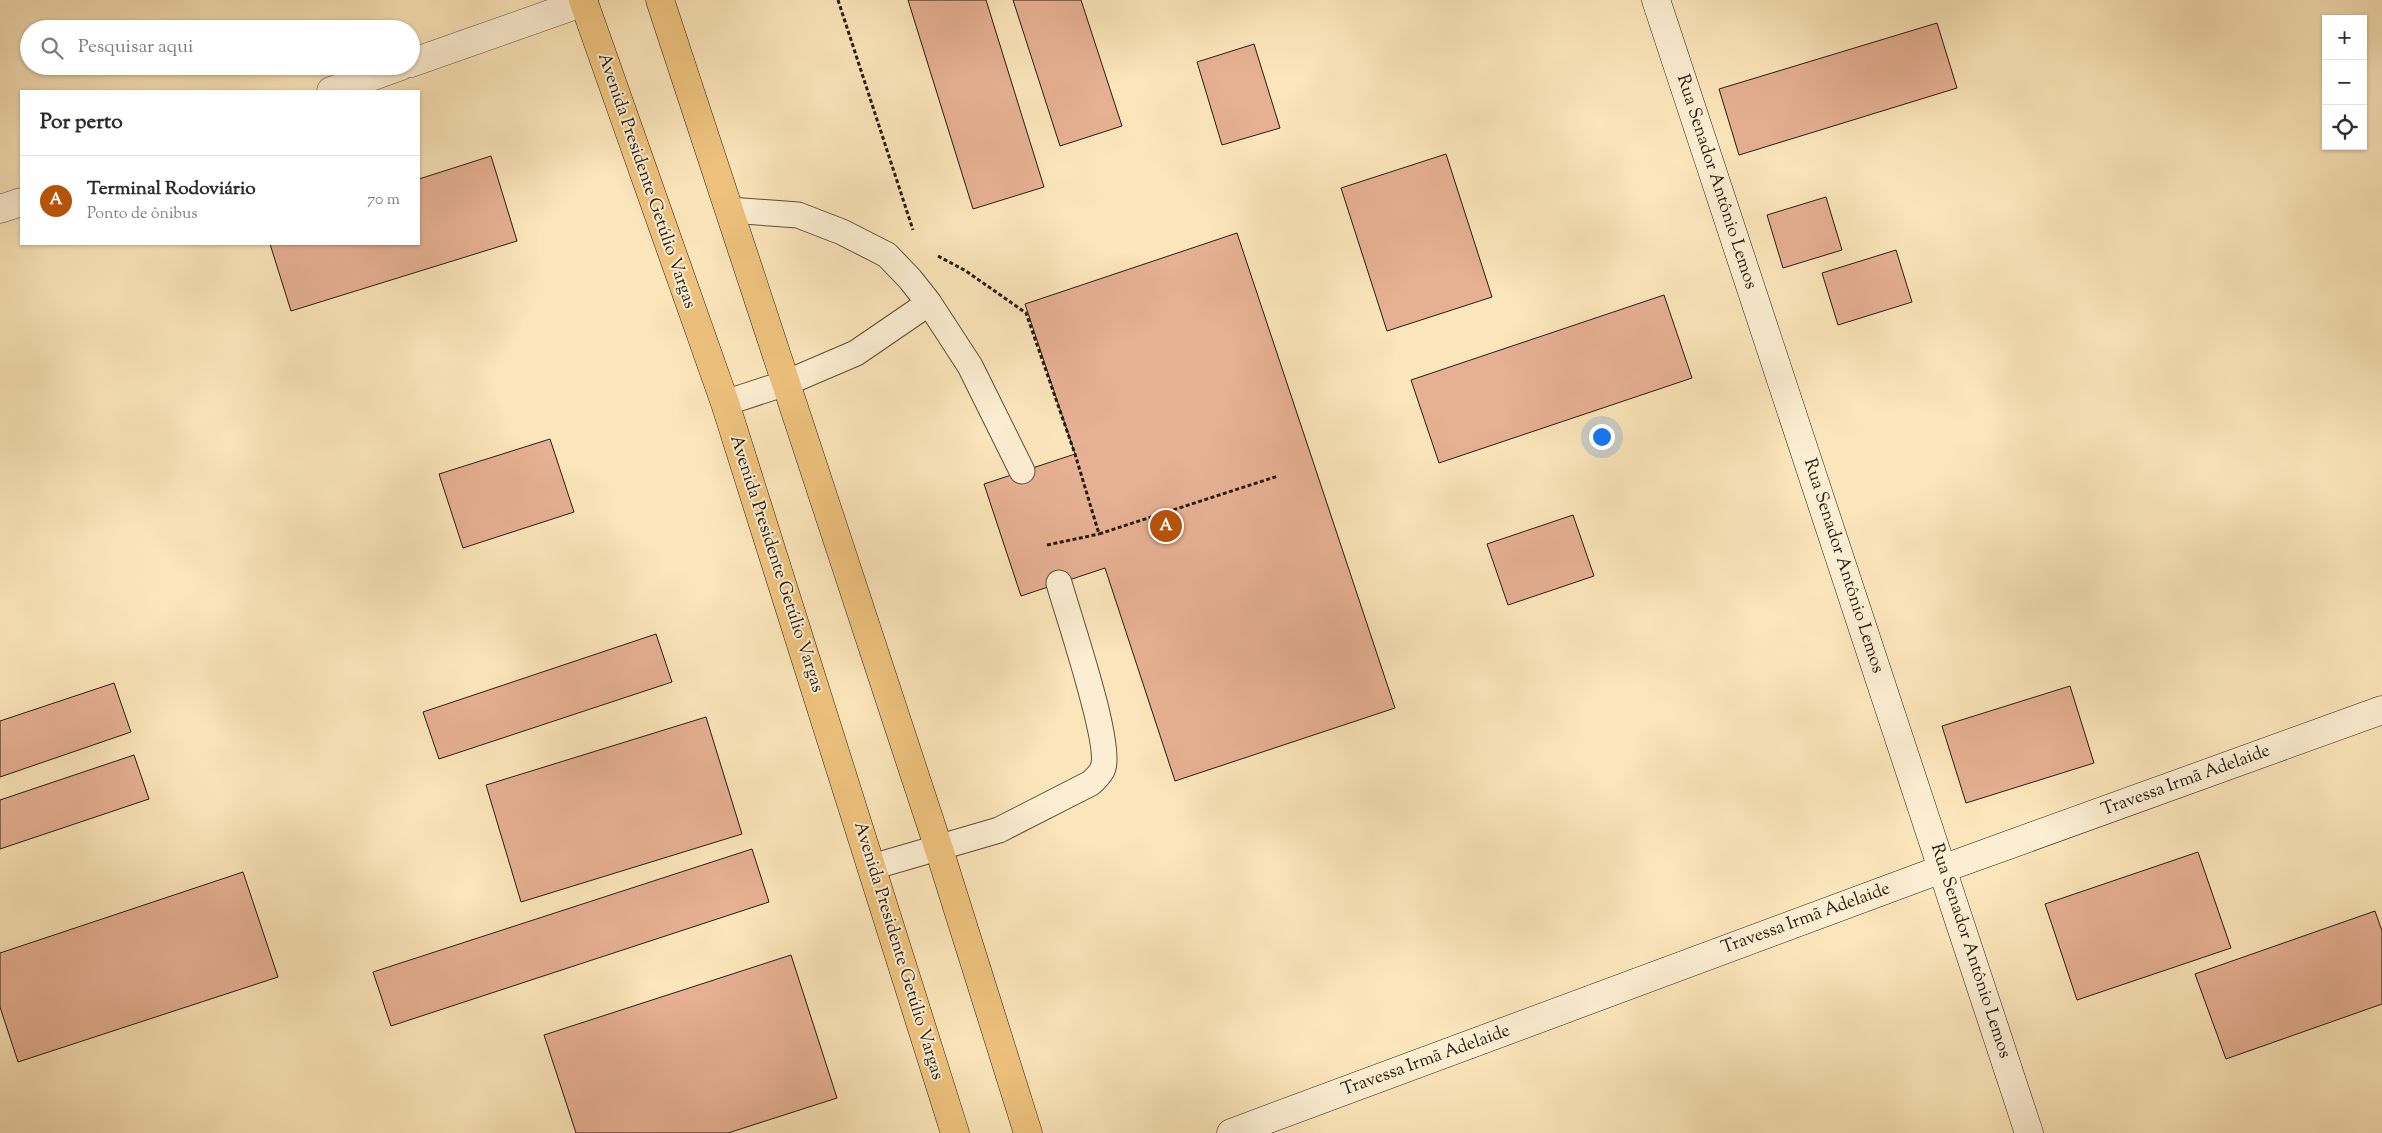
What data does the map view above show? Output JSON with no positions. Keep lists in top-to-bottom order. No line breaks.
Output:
{"streets":{"highway":["Avenida Presidente Getúlio Vargas"],"street":["Rua Senador Antônio Lemos","Travessa Irmã Adelaide"]},"crossings":[["Rua Senador Antônio Lemos","Travessa Irmã Adelaide"]],"page":{"map_buttons":["+","−"],"search":"Pesquisar aqui","heading":"Por perto","list":[{"mark":"A","name":"Terminal Rodoviário","note":"Ponto de ônibus","value":"70 m"}],"pins":"A"}}
